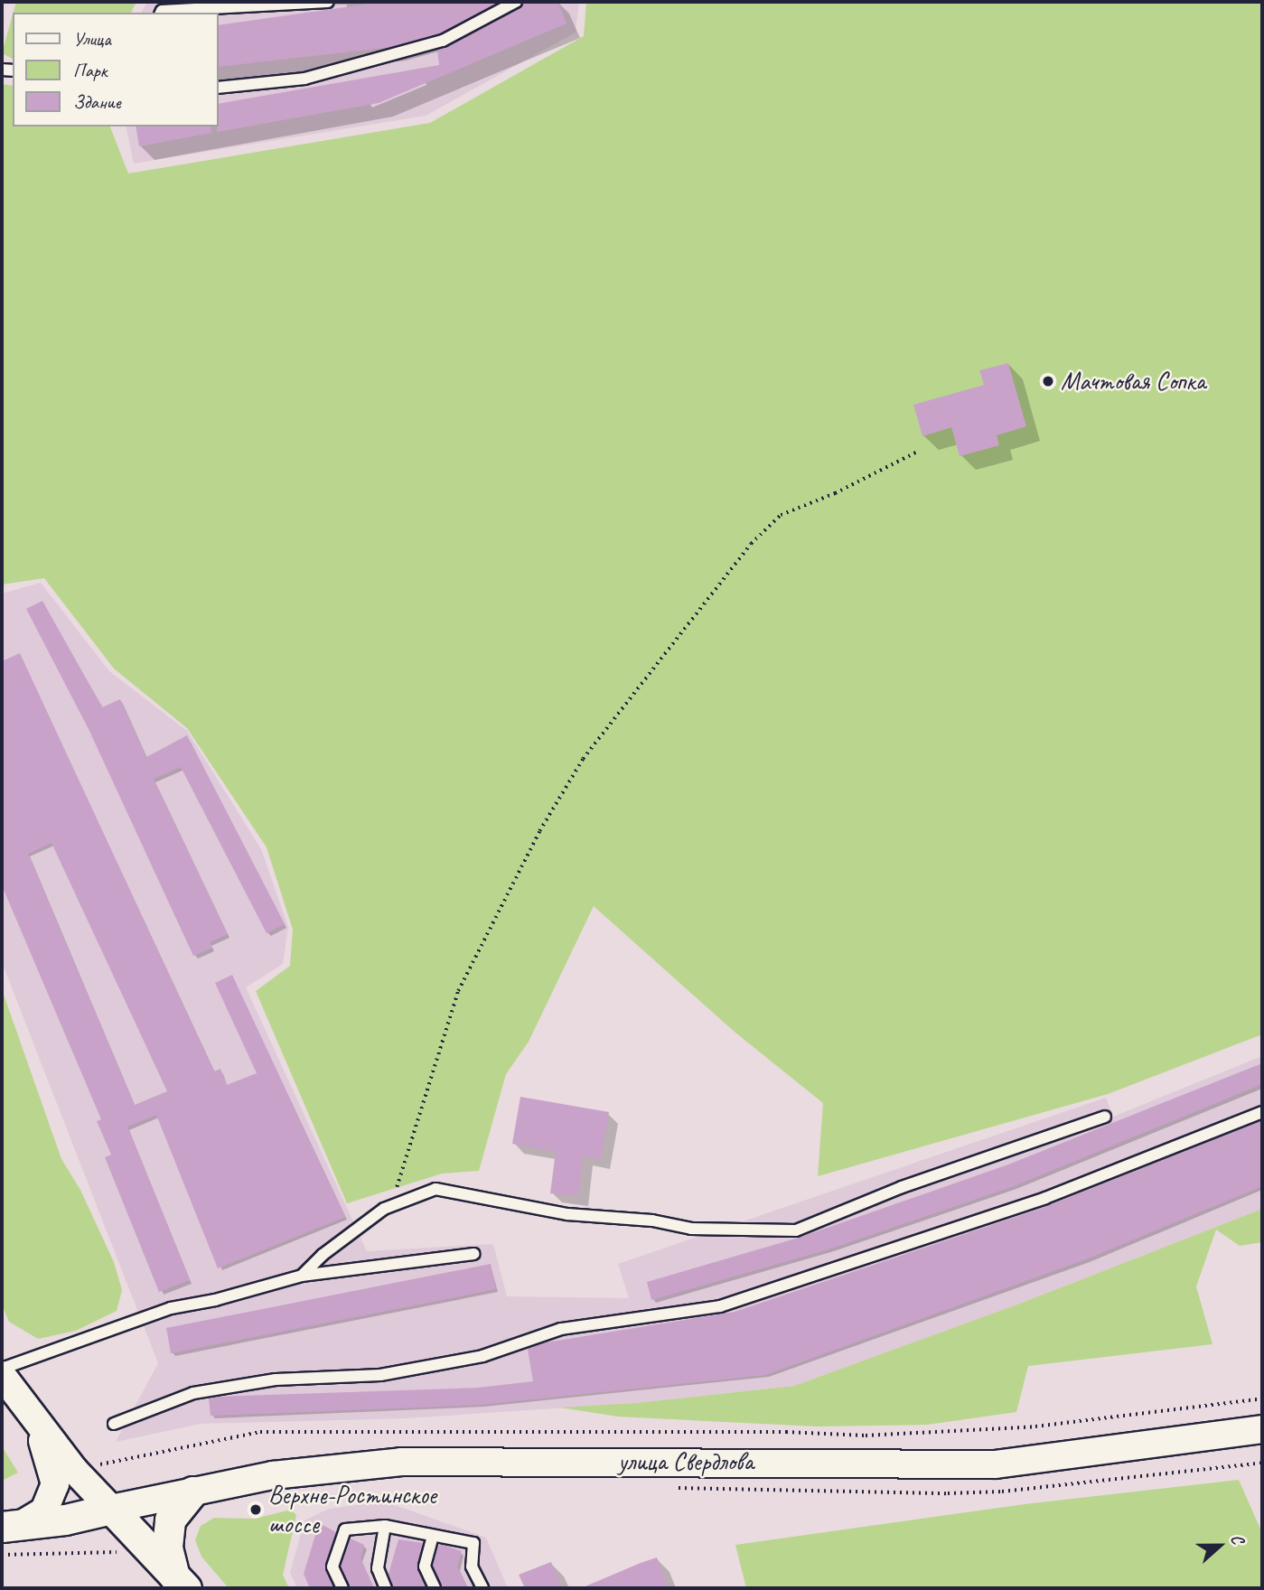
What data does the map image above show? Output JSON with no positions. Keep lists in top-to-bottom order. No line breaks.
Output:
{"streets":{"street":["улица Свердлова"]},"places":["Мачтовая Сопка","Верхне-Ростинское шоссе"],"legend":["Улица","Парк","Здание"],"north":"right"}
